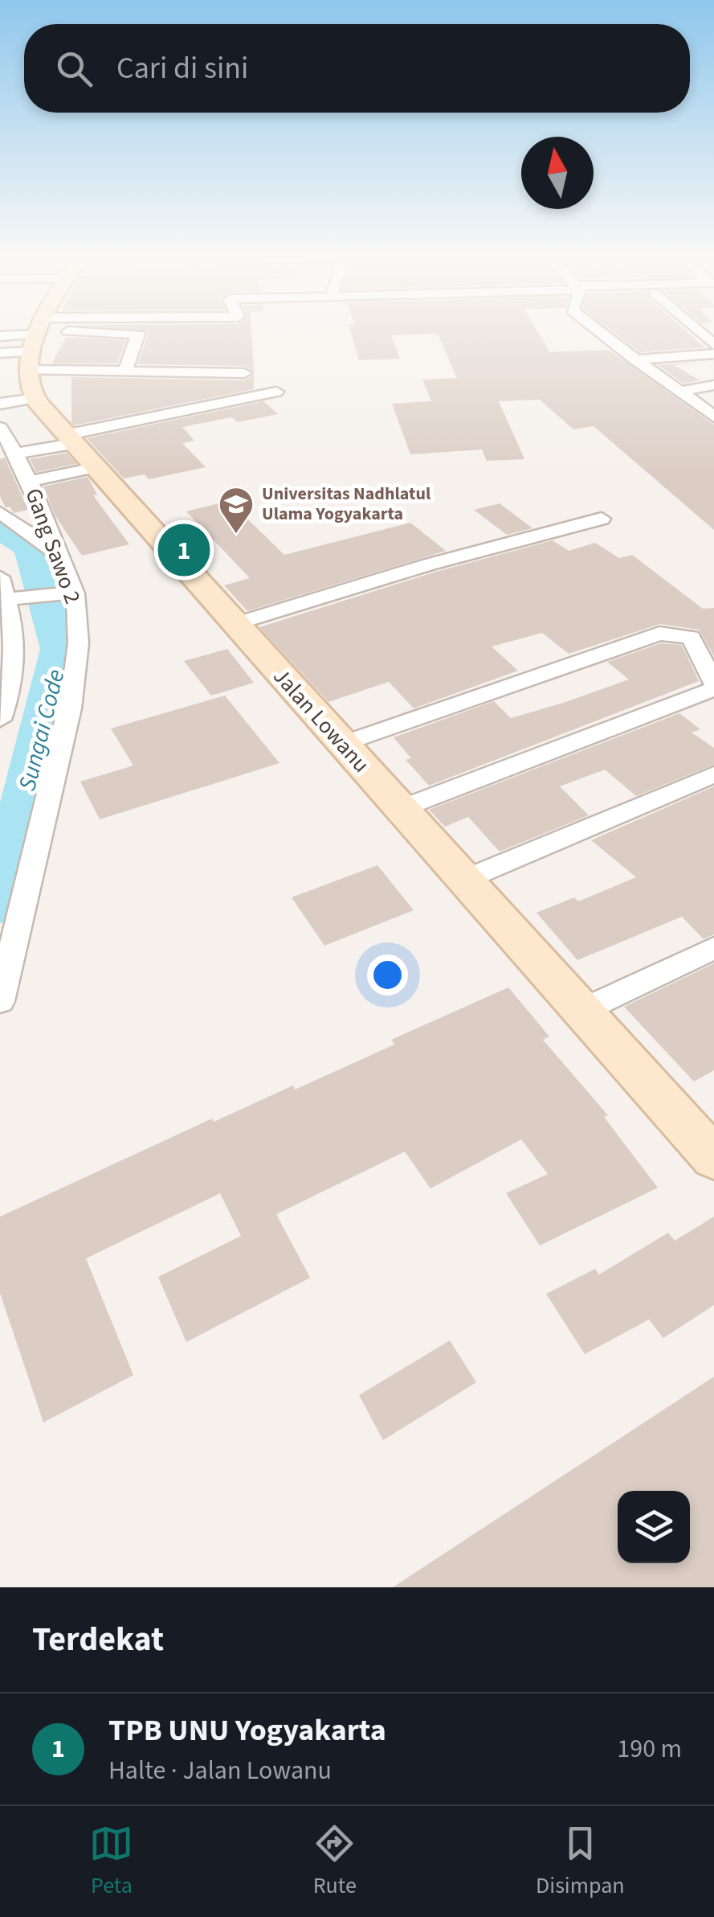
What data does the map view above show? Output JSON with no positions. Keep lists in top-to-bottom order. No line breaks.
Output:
{"streets":{"main road":["Jalan Lowanu"],"street":["Gang Sawo 2"]},"water":["Sungai Code"],"places":{"school or university":["Universitas Nadhlatul Ulama Yogyakarta"]},"north":"top","page":{"search":"Cari di sini","pins":"1","heading":"Terdekat","list":[{"mark":"1","name":"TPB UNU Yogyakarta","note":"Halte · Jalan Lowanu","value":"190 m"}],"nav":["Peta","Rute","Disimpan"]}}
